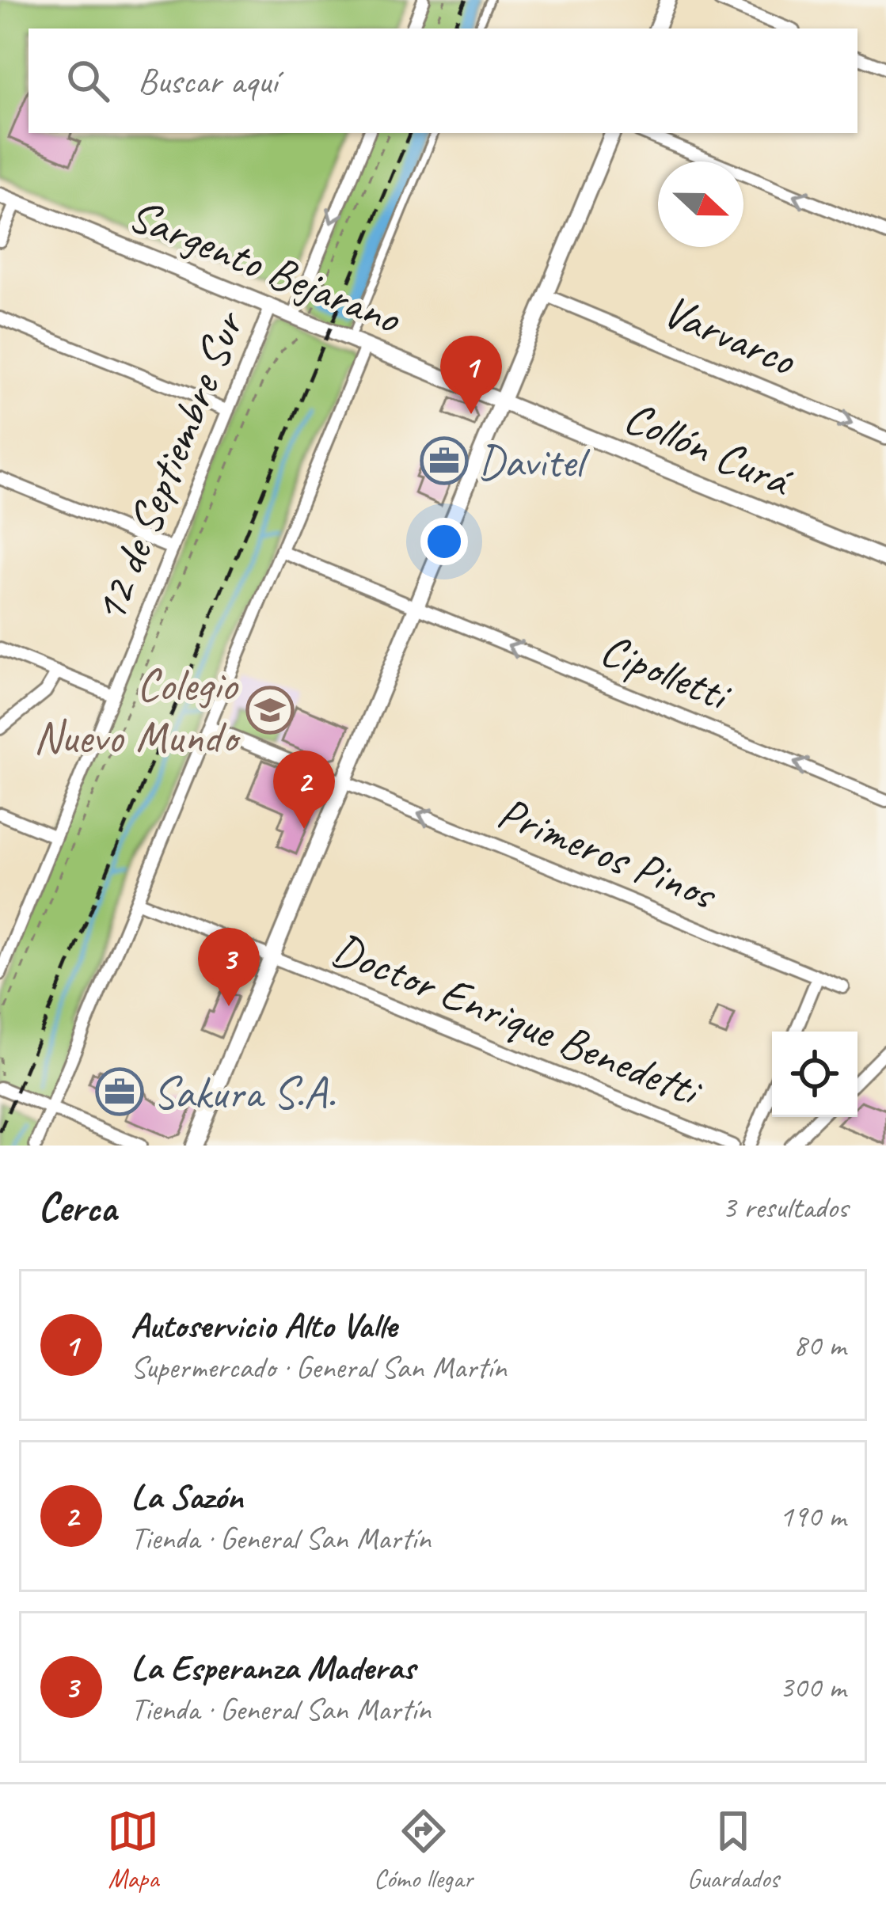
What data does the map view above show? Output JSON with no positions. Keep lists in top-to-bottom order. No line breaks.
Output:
{"streets":{"main road":["Sargento Bejarano","Collón Curá"],"street":["Varvarco","12 de Septiembre Sur","Cipolletti","Primeros Pinos","Doctor Enrique Benedetti"]},"crossings":[["Sargento Bejarano","Collón Curá"],["Sargento Bejarano","12 de Septiembre Sur"]],"one_way":["Varvarco","Cipolletti","Primeros Pinos"],"places":{"office":["Davitel","Sakura S.A."],"school or university":["Colegio Nuevo Mundo"]},"north":"right","page":{"search":"Buscar aquí","pins":["1","2","3"],"heading":["Cerca","3 resultados"],"list":[{"mark":"1","name":"Autoservicio Alto Valle","note":"Supermercado · General San Martín","value":"80 m"},{"mark":"2","name":"La Sazón","note":"Tienda · General San Martín","value":"190 m"},{"mark":"3","name":"La Esperanza Maderas","note":"Tienda · General San Martín","value":"300 m"}],"nav":["Mapa","Cómo llegar","Guardados"]}}
